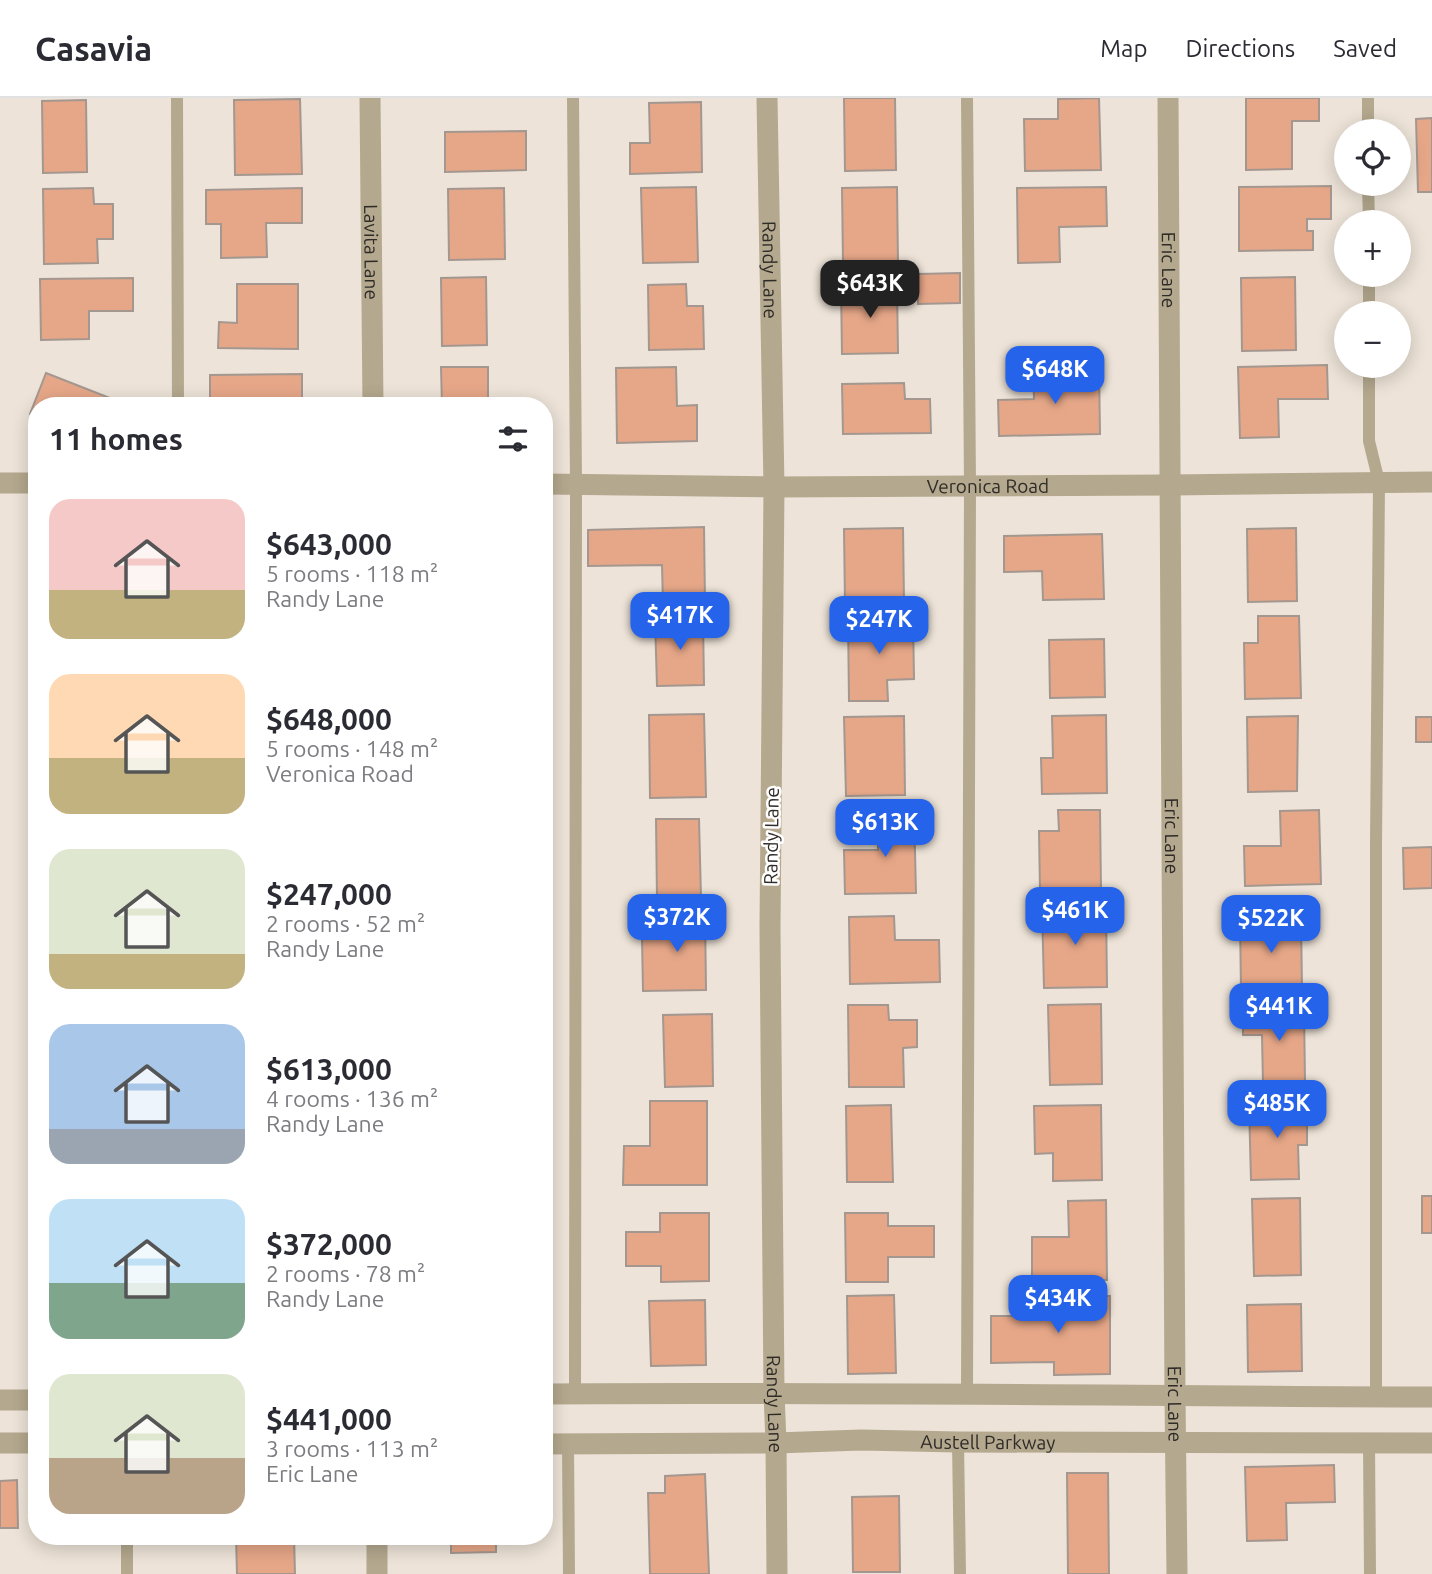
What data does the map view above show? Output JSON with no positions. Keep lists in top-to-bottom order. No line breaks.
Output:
{"streets":{"street":["Lavita Lane","Randy Lane","Eric Lane","Veronica Road","Austell Parkway"]},"crossings":[["Randy Lane","Veronica Road"],["Randy Lane","Austell Parkway"],["Eric Lane","Veronica Road"],["Eric Lane","Austell Parkway"]],"page":{"header":"Casavia","nav":["Map","Directions","Saved"],"map_buttons":["+","−"],"price":["$643K","$648K","$417K","$247K","$613K","$461K","$372K","$522K","$441K","$485K","$434K"],"heading":"11 homes","list":[{"name":"$643,000","note":"5 rooms · 118 m² · Randy Lane"},{"name":"$648,000","note":"5 rooms · 148 m² · Veronica Road"},{"name":"$247,000","note":"2 rooms · 52 m² · Randy Lane"},{"name":"$613,000","note":"4 rooms · 136 m² · Randy Lane"},{"name":"$372,000","note":"2 rooms · 78 m² · Randy Lane"},{"name":"$441,000","note":"3 rooms · 113 m² · Eric Lane"}]}}
